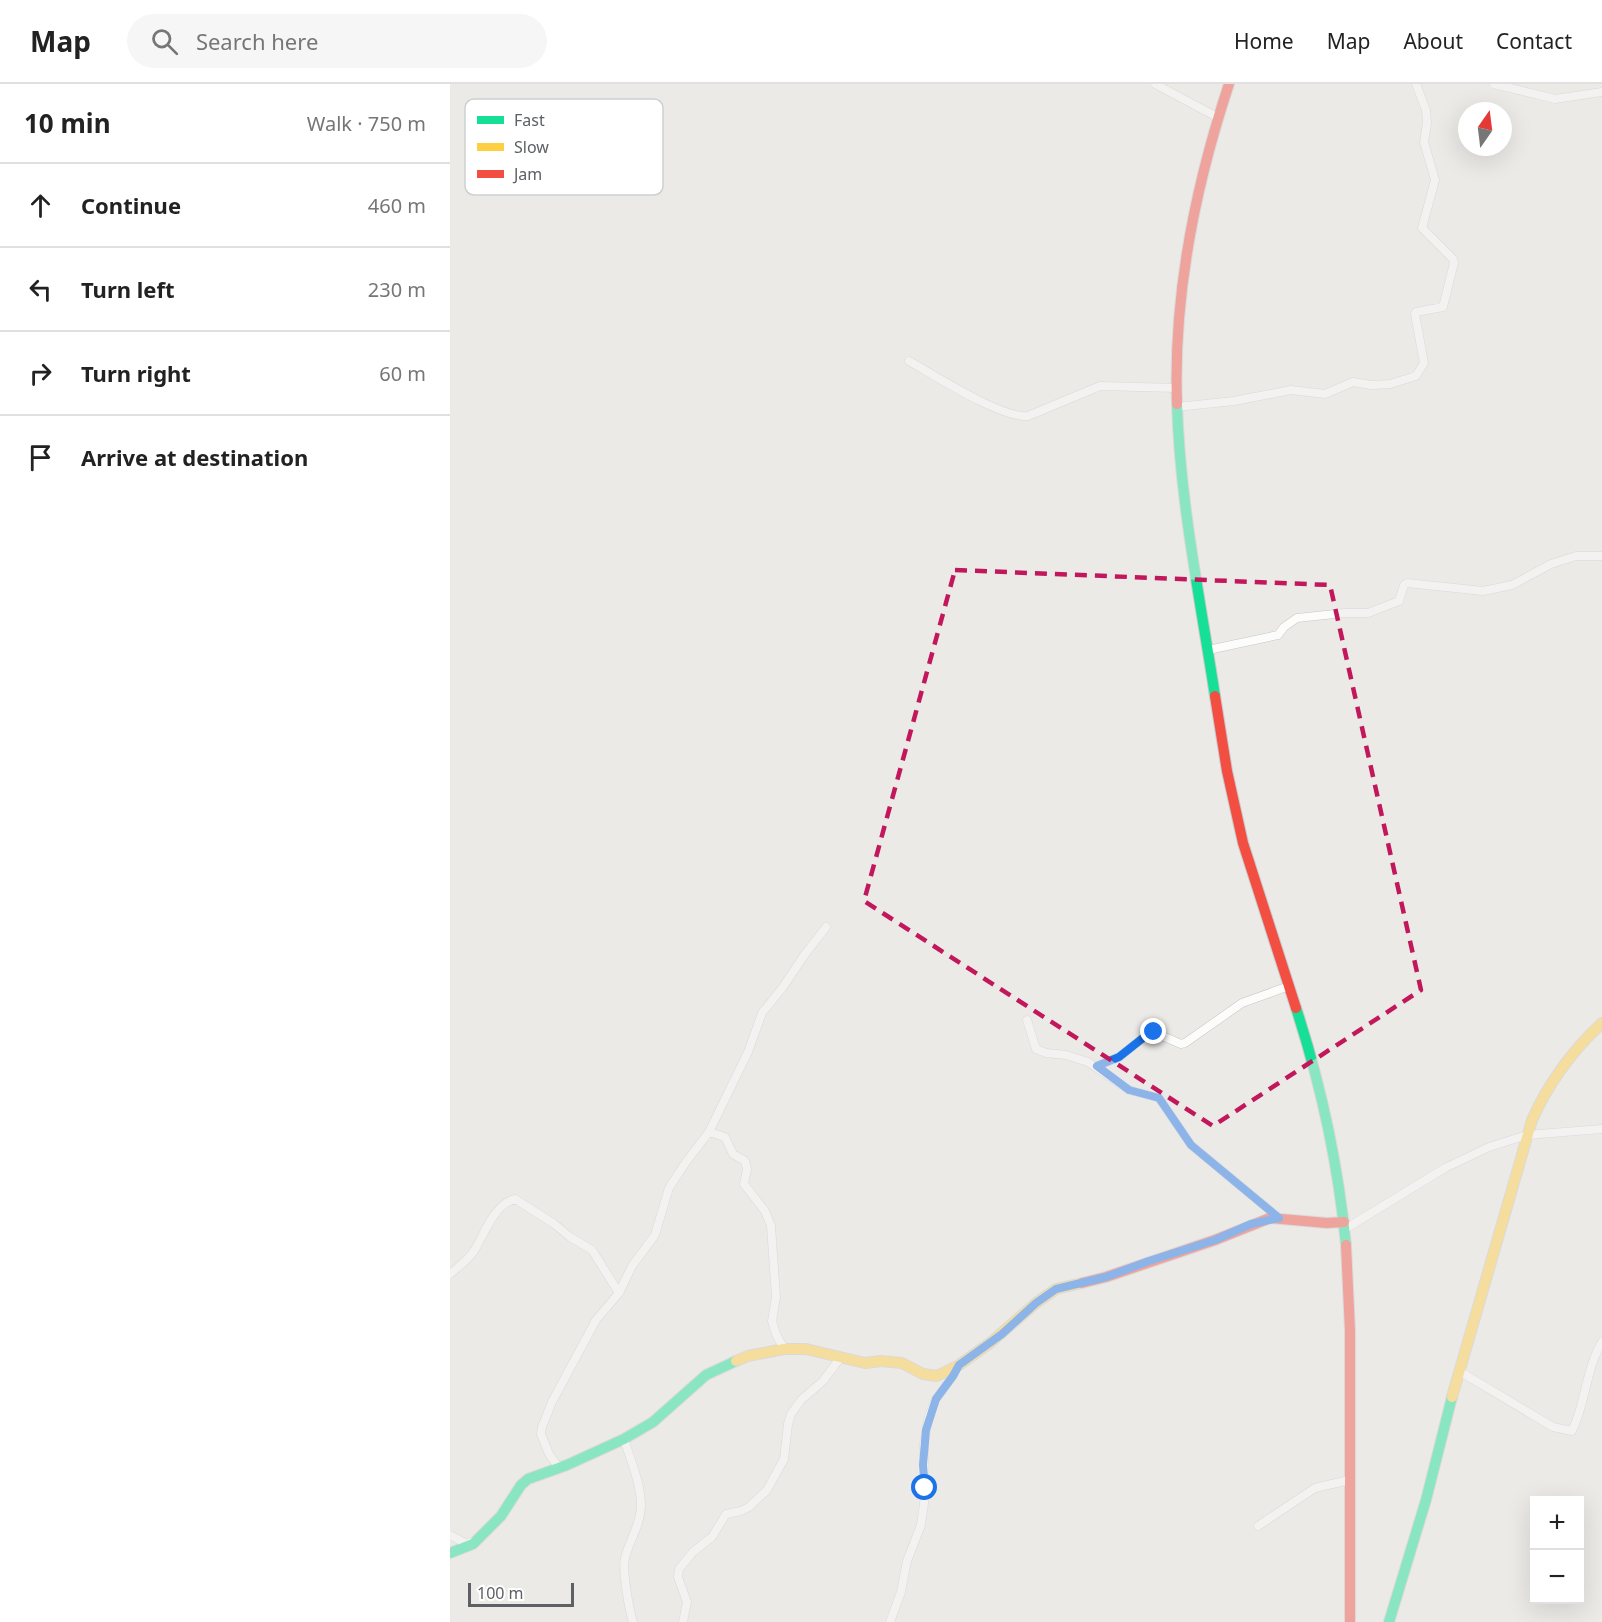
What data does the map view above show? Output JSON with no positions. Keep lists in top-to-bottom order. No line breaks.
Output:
{"legend":["Fast","Slow","Jam"],"scale_bar":"100 m","north":"top","page":{"header":"Map","search":"Search here","nav":["Home","Map","About","Contact"],"heading":["10 min","Walk · 750 m"],"list":[["Continue","460 m"],["Turn left","230 m"],["Turn right","60 m"],"Arrive at destination"],"map_buttons":["+","−"],"scale":"100 m"}}
